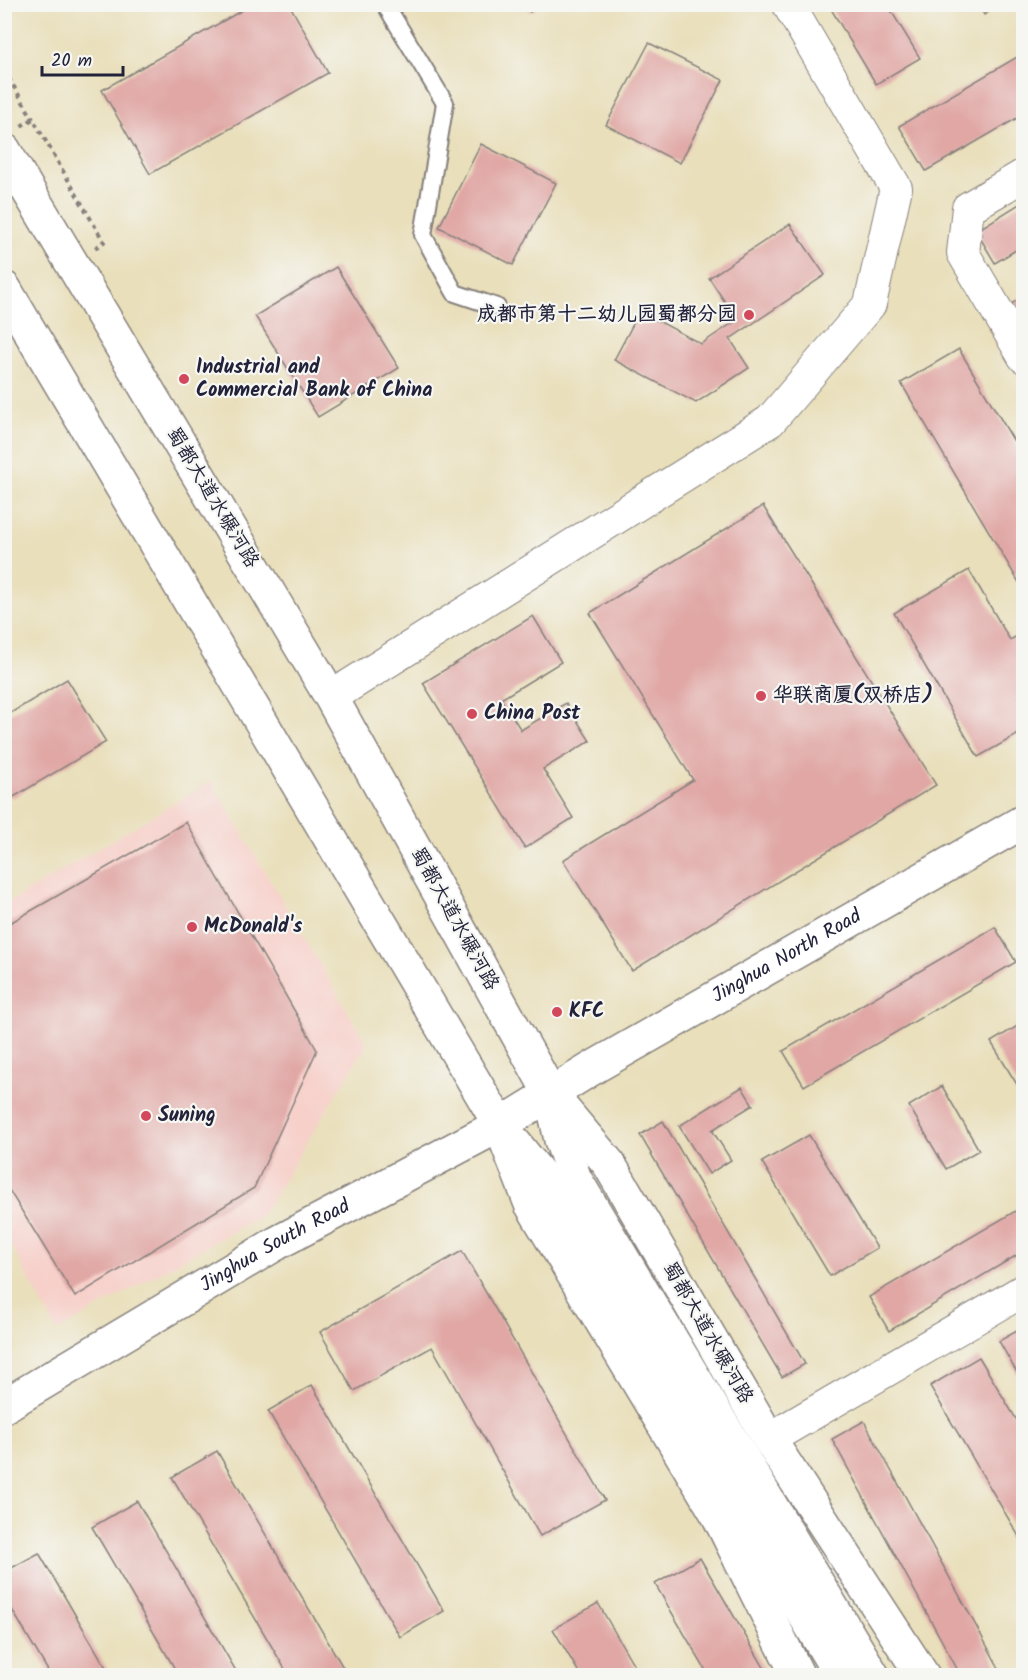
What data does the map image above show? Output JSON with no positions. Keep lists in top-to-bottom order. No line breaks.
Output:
{"streets":{"main road":["蜀都大道水碾河路","Jinghua North Road","Jinghua South Road"]},"crossings":[["蜀都大道水碾河路","Jinghua North Road"],["蜀都大道水碾河路","Jinghua South Road"],["Jinghua North Road","Jinghua South Road"]],"places":["成都市第十二幼儿园蜀都分园","Industrial and Commercial Bank of China","华联商厦(双桥店)","China Post","McDonald's","KFC","Suning"],"scale_bar":"20 m"}
